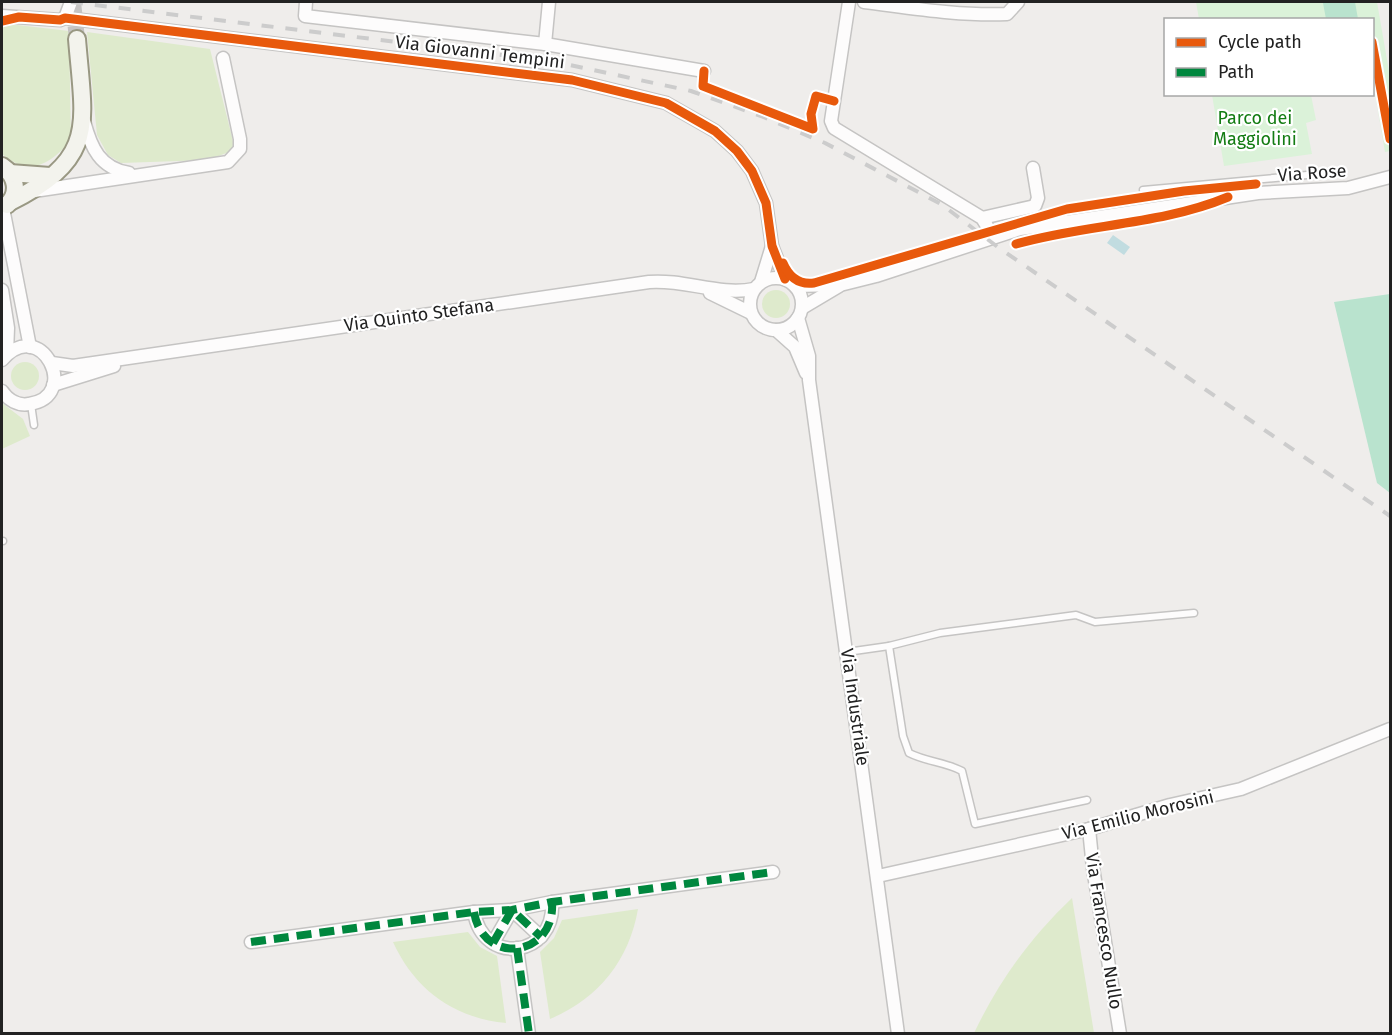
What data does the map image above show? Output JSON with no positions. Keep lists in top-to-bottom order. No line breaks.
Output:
{"streets":{"street":["Via Giovanni Tempini","Via Rose","Via Quinto Stefana","Via Industriale","Via Emilio Morosini","Via Francesco Nullo"]},"crossings":[["Via Giovanni Tempini","Via Rose"],["Via Giovanni Tempini","Via Quinto Stefana"],["Via Giovanni Tempini","Via Industriale"],["Via Rose","Via Quinto Stefana"],["Via Rose","Via Industriale"],["Via Quinto Stefana","Via Industriale"],["Via Industriale","Via Emilio Morosini"],["Via Emilio Morosini","Via Francesco Nullo"]],"parks":["Parco dei Maggiolini"],"legend":["Cycle path","Path"]}
